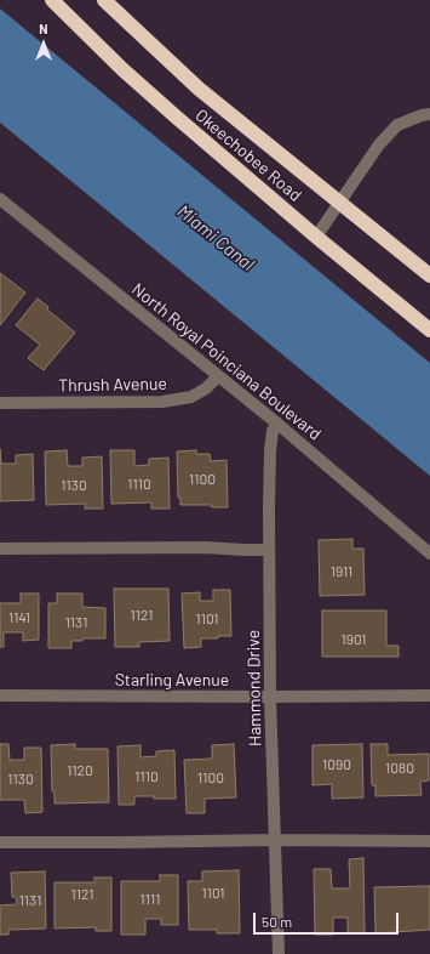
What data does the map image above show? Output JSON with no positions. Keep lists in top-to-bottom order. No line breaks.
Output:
{"streets":{"highway":["Okeechobee Road"],"street":["North Royal Poinciana Boulevard","Thrush Avenue","Starling Avenue","Hammond Drive"]},"crossings":[["North Royal Poinciana Boulevard","Thrush Avenue"],["North Royal Poinciana Boulevard","Hammond Drive"],["Starling Avenue","Hammond Drive"]],"water":["Miami Canal"],"house_numbers":["1100","1110","1130","1911","1121","1141","1101","1131","1901","1090","1080","1120","1110","1100","1130","1101","1121","1111","1131"],"scale_bar":"50 m","north":"top"}
